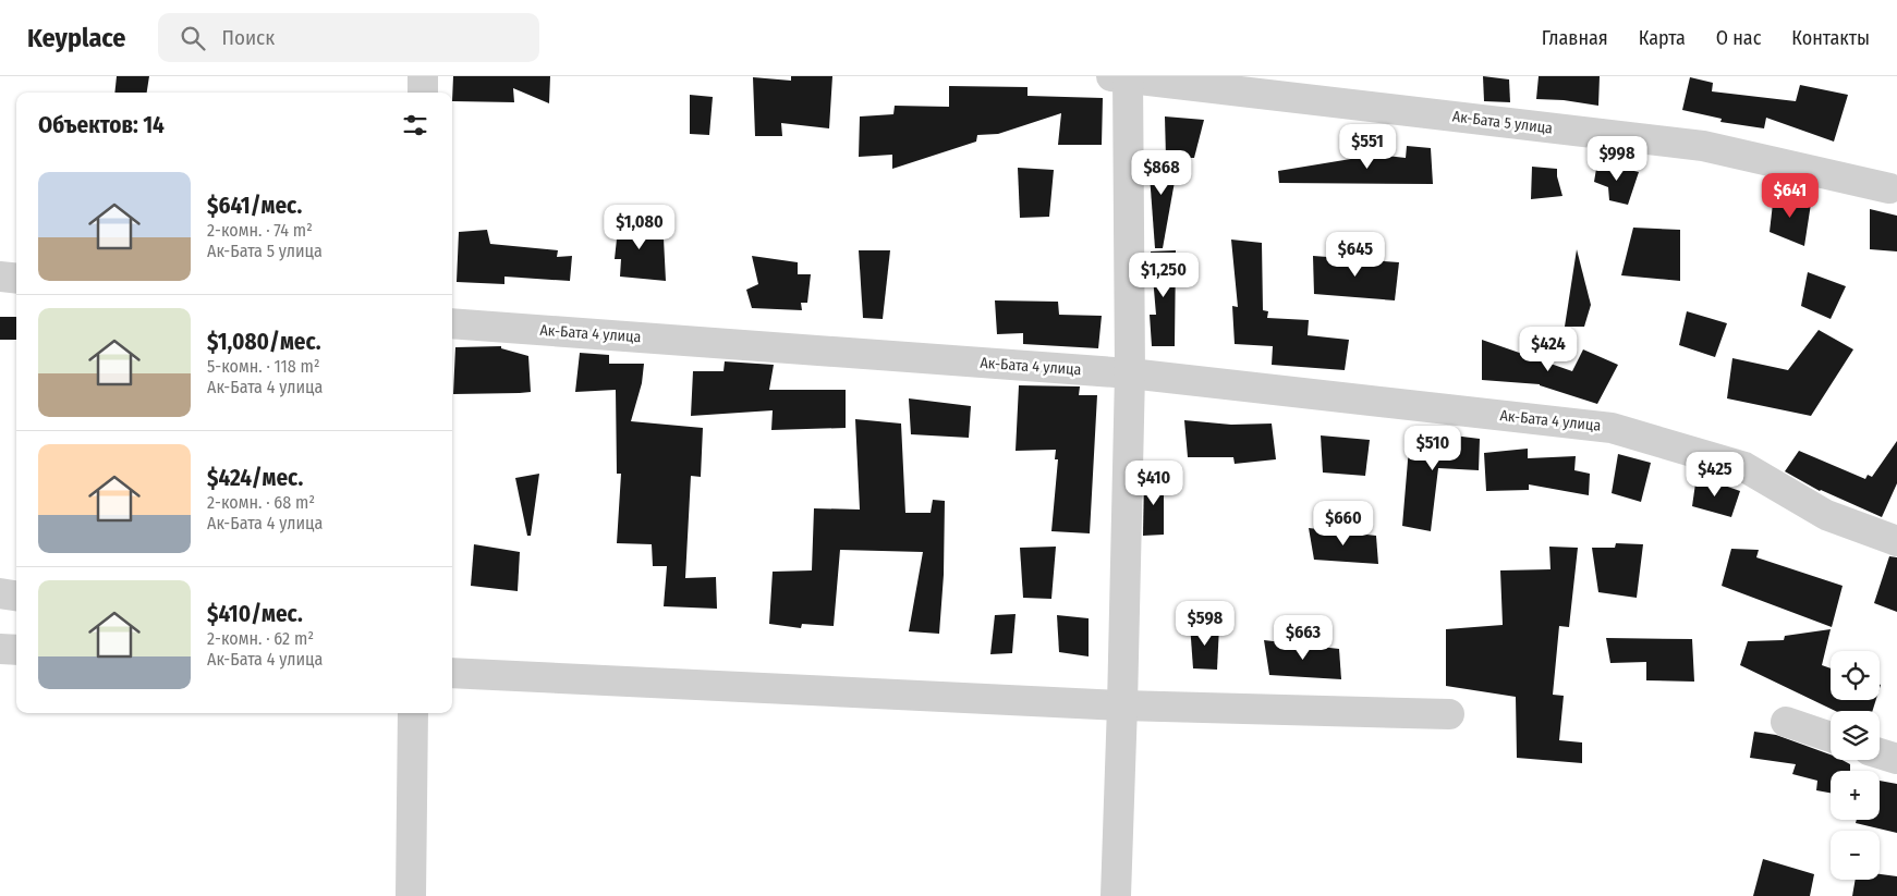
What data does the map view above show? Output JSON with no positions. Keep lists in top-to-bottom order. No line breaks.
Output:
{"streets":{"street":["Ак-Бата 5 улица","Ак-Бата 4 улица"]},"page":{"header":"Keyplace","search":"Поиск","nav":["Главная","Карта","О нас","Контакты"],"heading":"Объектов: 14","price":["$551","$998","$868","$641","$1,080","$645","$1,250","$424","$510","$425","$410","$660","$598","$663"],"list":[{"name":"$641/мес.","note":"2-комн. · 74 m² · Ак-Бата 5 улица"},{"name":"$1,080/мес.","note":"5-комн. · 118 m² · Ак-Бата 4 улица"},{"name":"$424/мес.","note":"2-комн. · 68 m² · Ак-Бата 4 улица"},{"name":"$410/мес.","note":"2-комн. · 62 m² · Ак-Бата 4 улица"}],"map_buttons":["+","−"]}}
